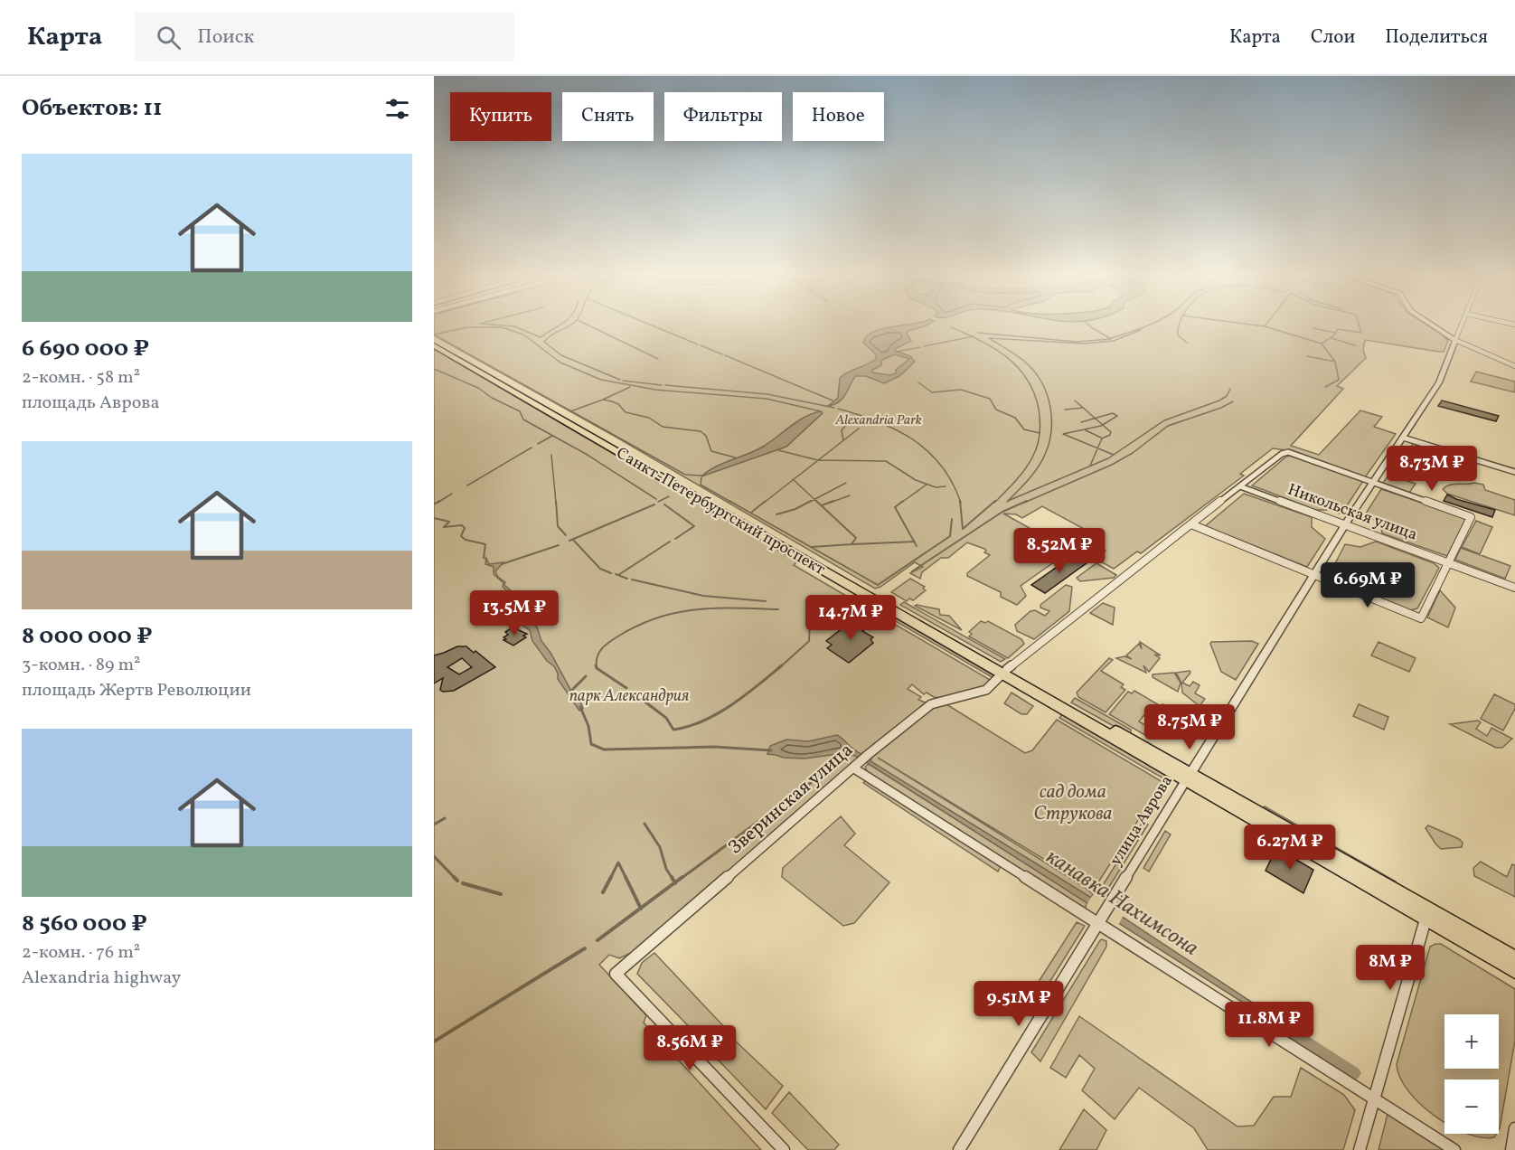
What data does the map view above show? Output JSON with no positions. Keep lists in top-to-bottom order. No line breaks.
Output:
{"streets":{"main road":["Санкт-Петербургский проспект"],"street":["Никольская улица","Зверинская улица","улица Аврова"]},"crossings":[["Санкт-Петербургский проспект","Зверинская улица"],["Санкт-Петербургский проспект","улица Аврова"],["Никольская улица","Зверинская улица"],["Никольская улица","улица Аврова"],["Зверинская улица","улица Аврова"]],"water":["канавка Нахимсона"],"parks":["Alexandria Park","парк Александрия","сад дома Струкова"],"page":{"header":"Карта","search":"Поиск","nav":["Карта","Слои","Поделиться"],"heading":"Объектов: 11","chip":["Купить","Снять","Фильтры","Новое"],"list":[{"name":"6 690 000 ₽","note":"2-комн. · 58 m² · площадь Аврова"},{"name":"8 000 000 ₽","note":"3-комн. · 89 m² · площадь Жертв Революции"},{"name":"8 560 000 ₽","note":"2-комн. · 76 m² · Alexandria highway"}],"price":["8.73M ₽","8.52M ₽","6.69M ₽","13.5M ₽","14.7M ₽","8.75M ₽","6.27M ₽","8M ₽","9.51M ₽","11.8M ₽","8.56M ₽"],"map_buttons":["+","−"]}}
